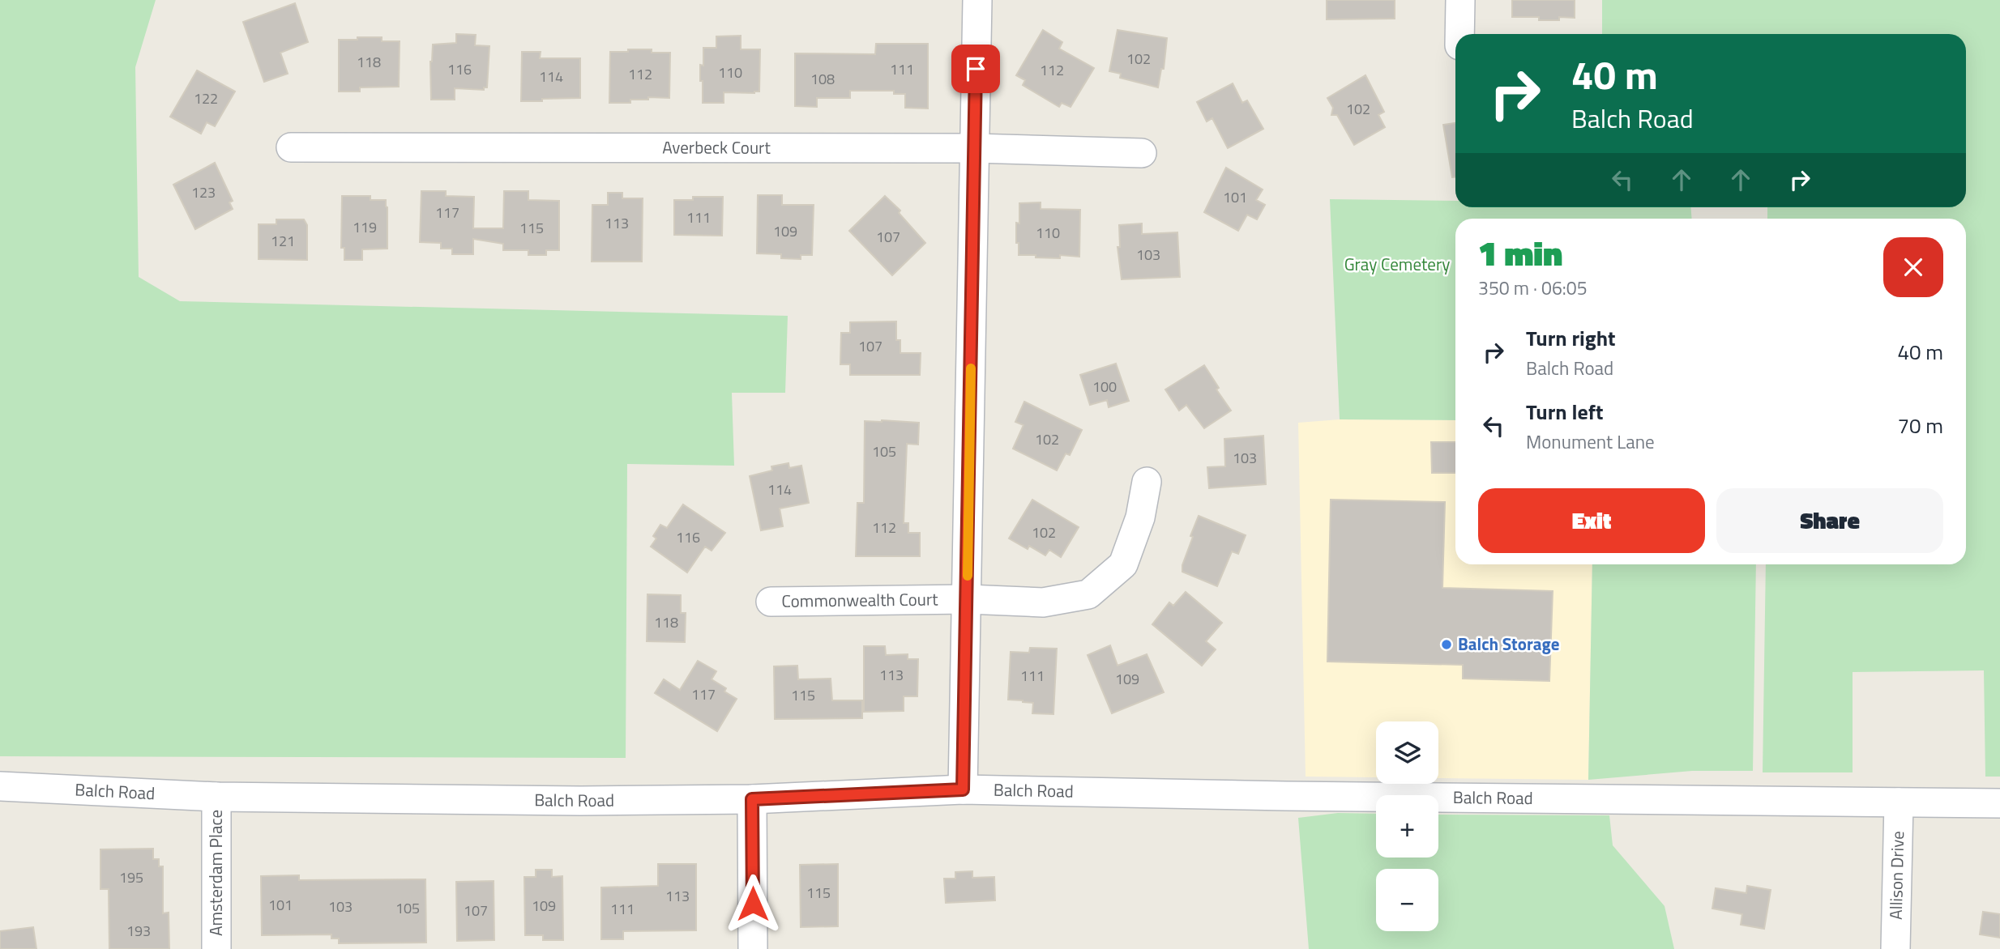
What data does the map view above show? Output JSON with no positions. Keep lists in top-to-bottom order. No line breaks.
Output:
{"streets":{"street":["Averbeck Court","Commonwealth Court","Balch Road","Amsterdam Place","Allison Drive"]},"crossings":[["Balch Road","Amsterdam Place"],["Balch Road","Allison Drive"]],"parks":["Gray Cemetery"],"places":["Balch Storage"],"house_numbers":["102","118","116","111","112","110","112","114","108","122","102","123","101","117","111","113","119","115","109","110","107","121","103","107","100","102","105","103","114","112","102","116","118","113","111","109","117","115","195","115","113","101","109","103","105","111","107","193"],"page":{"turn":["40 m","Balch Road"],"heading":["1 min","350 m · 06:05"],"list":[{"name":"Turn right","note":"Balch Road","value":"40 m"},{"name":"Turn left","note":"Monument Lane","value":"70 m"}],"buttons":["Exit","Share"],"map_buttons":["+","−"]}}
